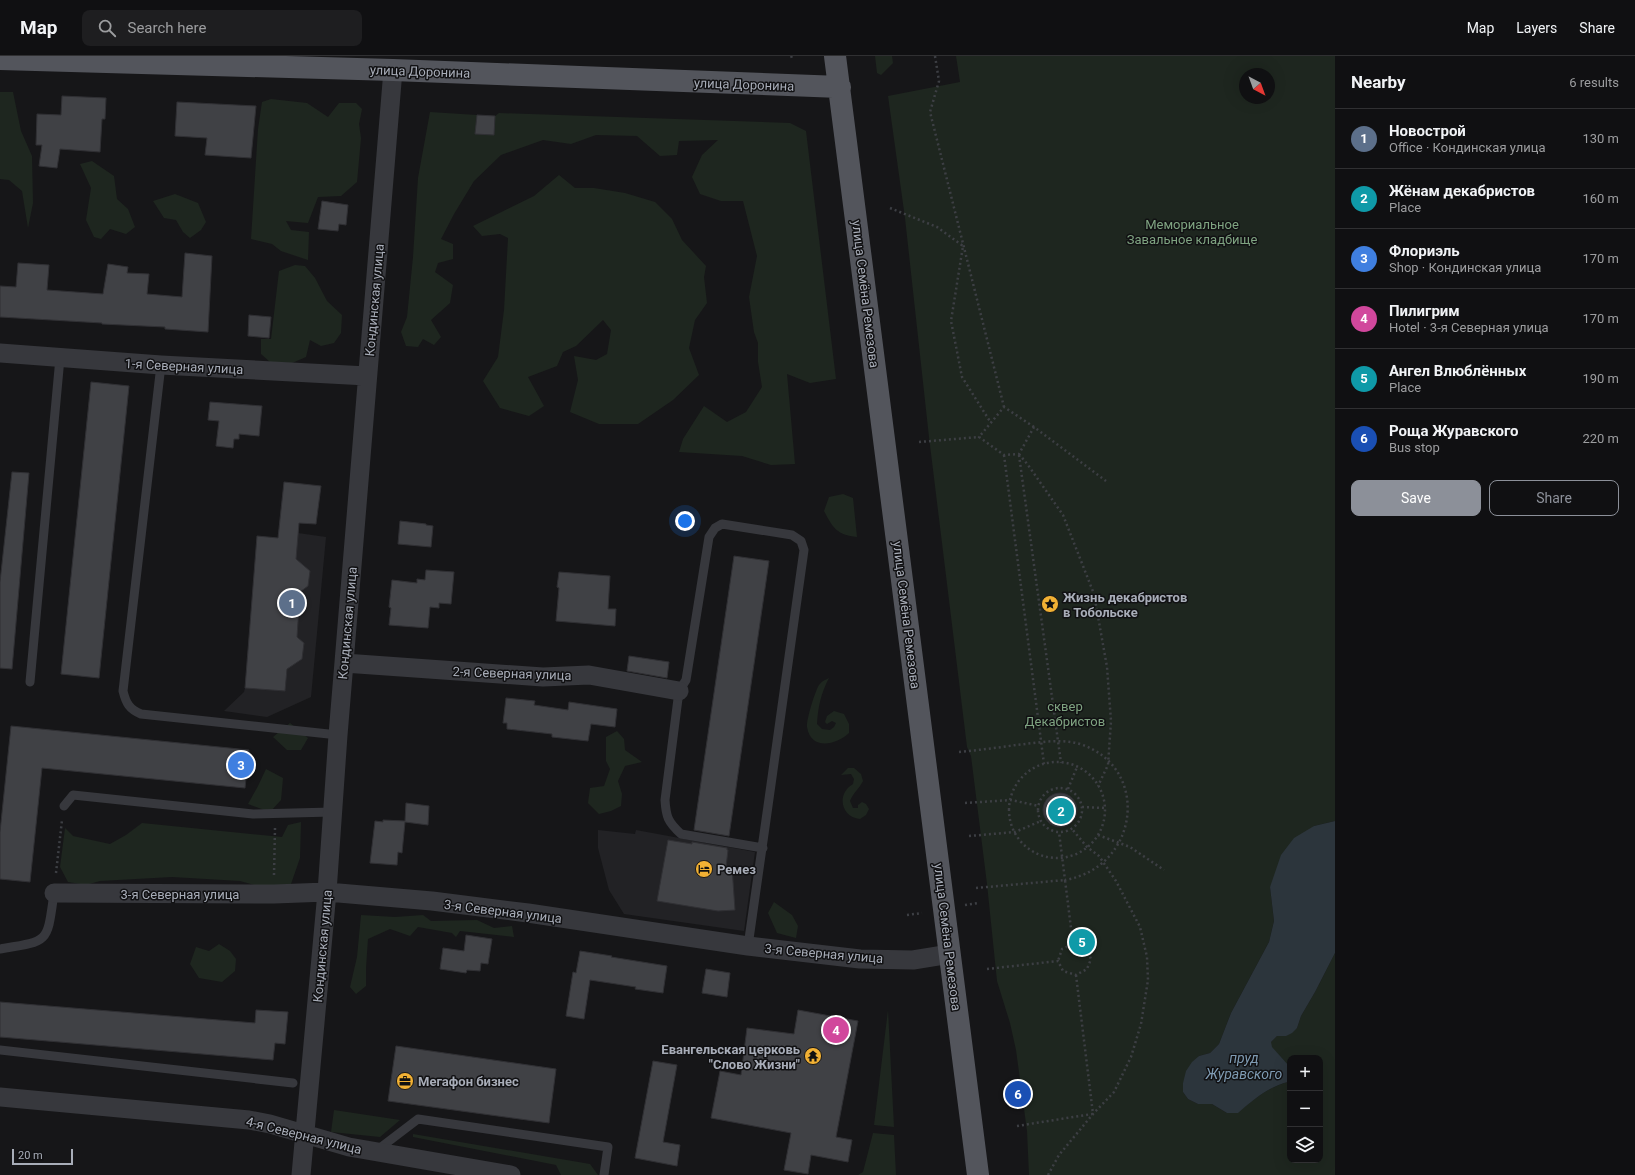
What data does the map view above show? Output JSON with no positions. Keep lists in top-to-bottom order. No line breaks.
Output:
{"streets":{"main road":["улица Доронина","улица Семёна Ремезова"],"street":["Кондинская улица","1-я Северная улица","2-я Северная улица","3-я Северная улица","4-я Северная улица"]},"crossings":[["улица Доронина","улица Семёна Ремезова"],["улица Доронина","Кондинская улица"],["улица Семёна Ремезова","3-я Северная улица"],["Кондинская улица","1-я Северная улица"],["Кондинская улица","2-я Северная улица"],["Кондинская улица","3-я Северная улица"],["Кондинская улица","4-я Северная улица"]],"water":["пруд Журавского"],"parks":["Мемориальное Завальное кладбище","сквер Декабристов"],"places":{"place":["Жизнь декабристов в Тобольске"],"hotel":["Ремез"],"temple":["Евангельская церковь \"Слово Жизни\""],"office":["Мегафон бизнес"]},"scale_bar":"20 m","north":"bottom right","page":{"header":"Map","search":"Search here","nav":["Map","Layers","Share"],"heading":["Nearby","6 results"],"list":[{"mark":"1","name":"Новострой","note":"Office · Кондинская улица","value":"130 m"},{"mark":"2","name":"Жёнам декабристов","note":"Place","value":"160 m"},{"mark":"3","name":"Флориэль","note":"Shop · Кондинская улица","value":"170 m"},{"mark":"4","name":"Пилигрим","note":"Hotel · 3-я Северная улица","value":"170 m"},{"mark":"5","name":"Ангел Влюблённых","note":"Place","value":"190 m"},{"mark":"6","name":"Роща Журавского","note":"Bus stop","value":"220 m"}],"buttons":["Save","Share"],"pins":["1","3","2","5","4","6"],"map_buttons":["+","−"],"scale":"20 m"}}
